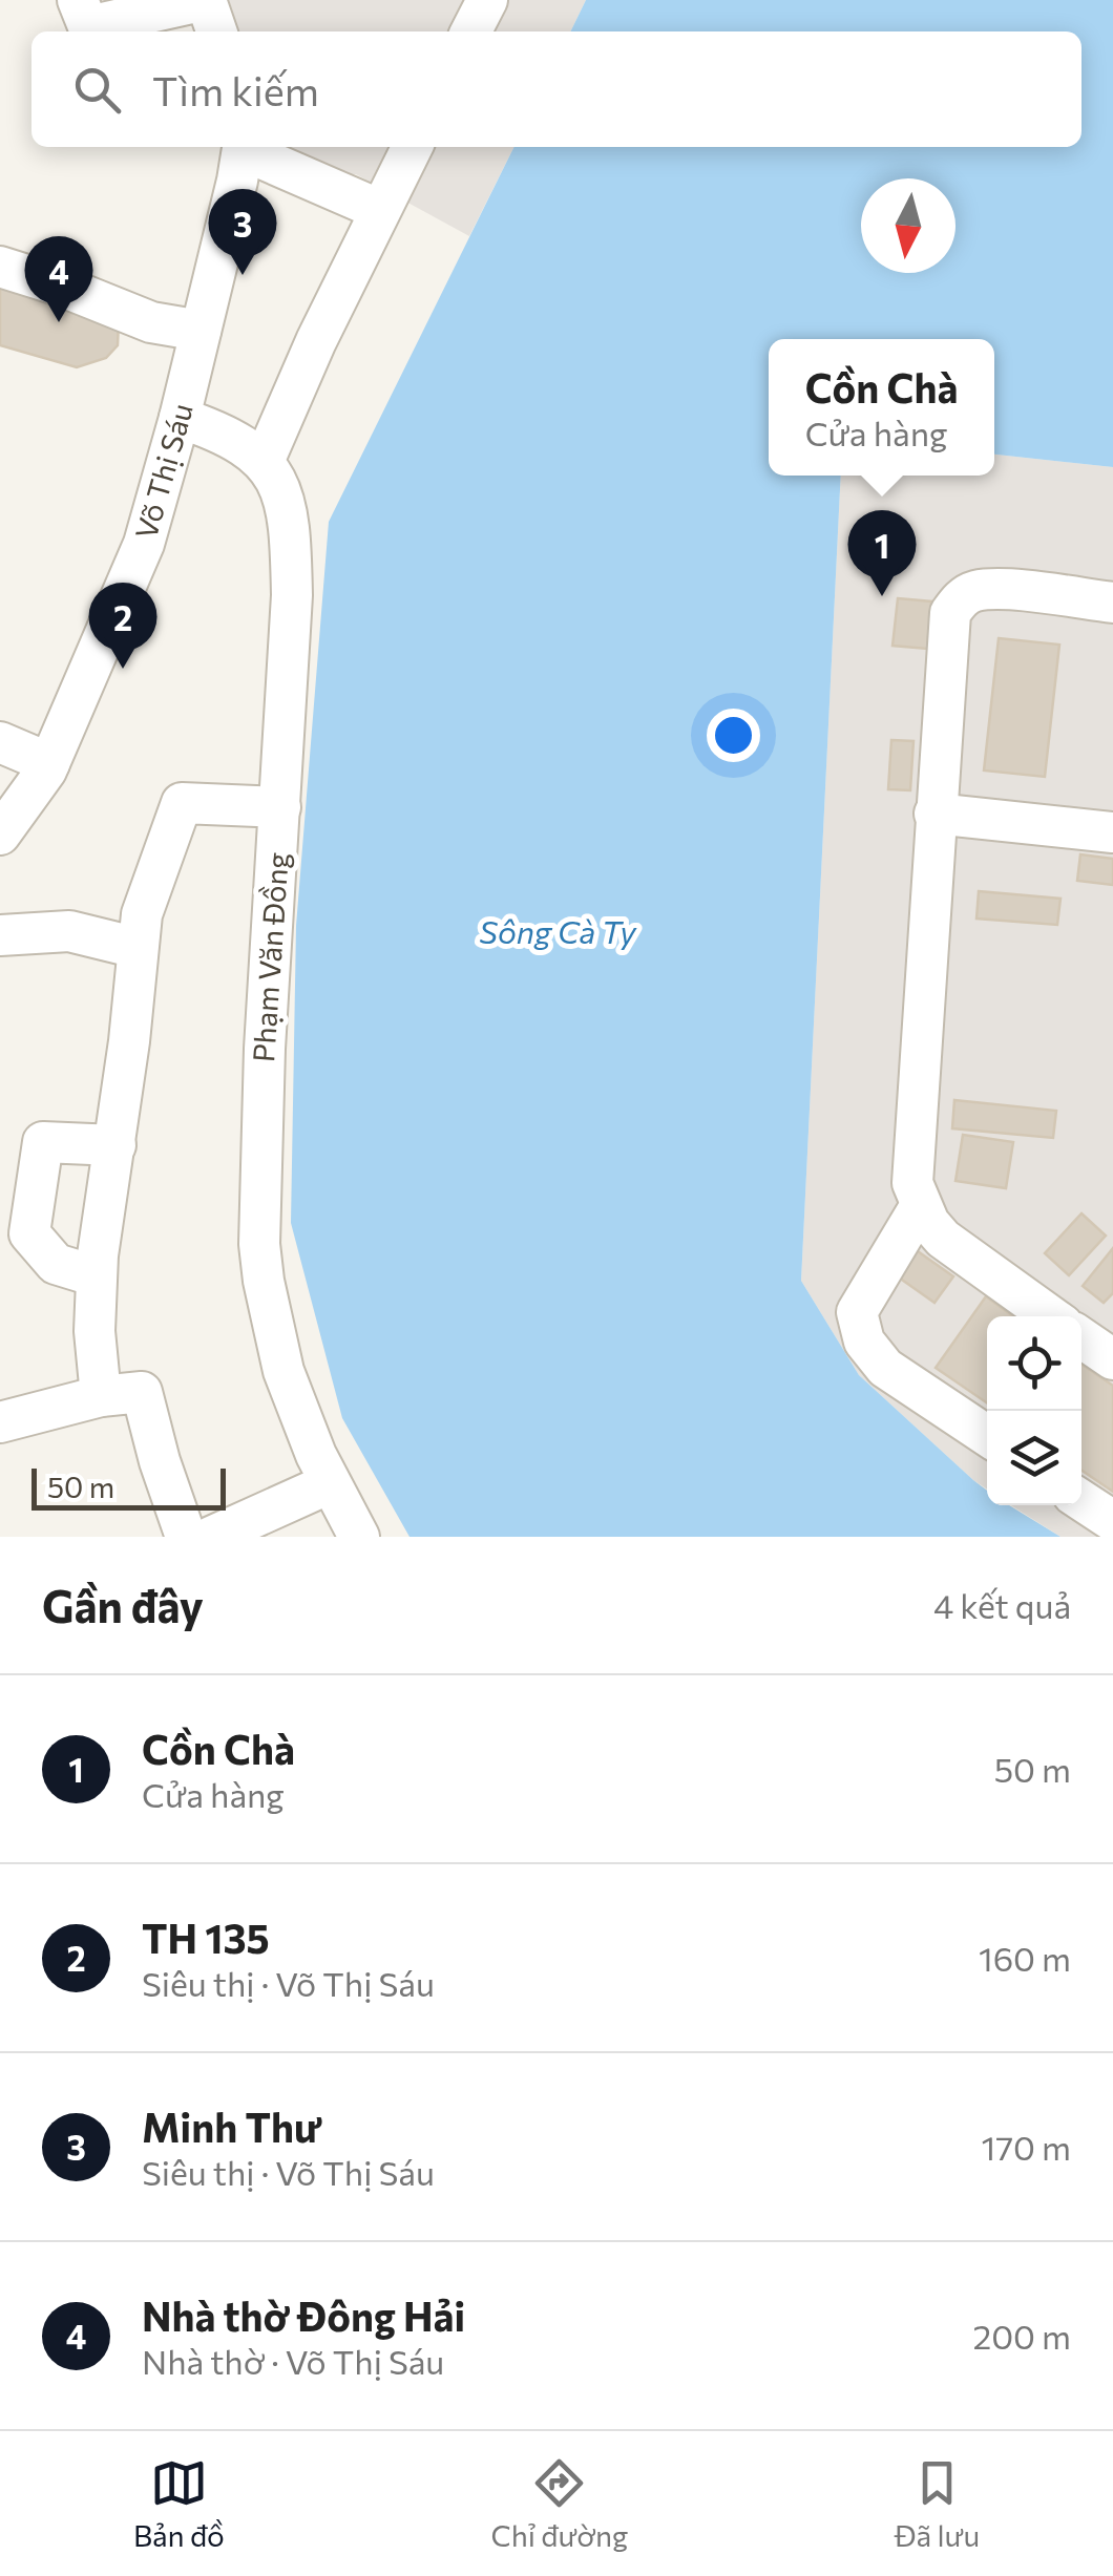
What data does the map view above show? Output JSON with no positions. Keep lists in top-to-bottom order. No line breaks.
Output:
{"streets":{"street":["Võ Thị Sáu","Phạm Văn Đồng"]},"water":["Sông Cà Ty"],"scale_bar":"50 m","north":"bottom","page":{"search":"Tìm kiếm","pins":["3","4","1","2"],"popup":["Cồn Chà","Cửa hàng"],"scale":"50 m","heading":["Gần đây","4 kết quả"],"list":[{"mark":"1","name":"Cồn Chà","note":"Cửa hàng","value":"50 m"},{"mark":"2","name":"TH 135","note":"Siêu thị · Võ Thị Sáu","value":"160 m"},{"mark":"3","name":"Minh Thư","note":"Siêu thị · Võ Thị Sáu","value":"170 m"},{"mark":"4","name":"Nhà thờ Đông Hải","note":"Nhà thờ · Võ Thị Sáu","value":"200 m"}],"nav":["Bản đồ","Chỉ đường","Đã lưu"]}}
